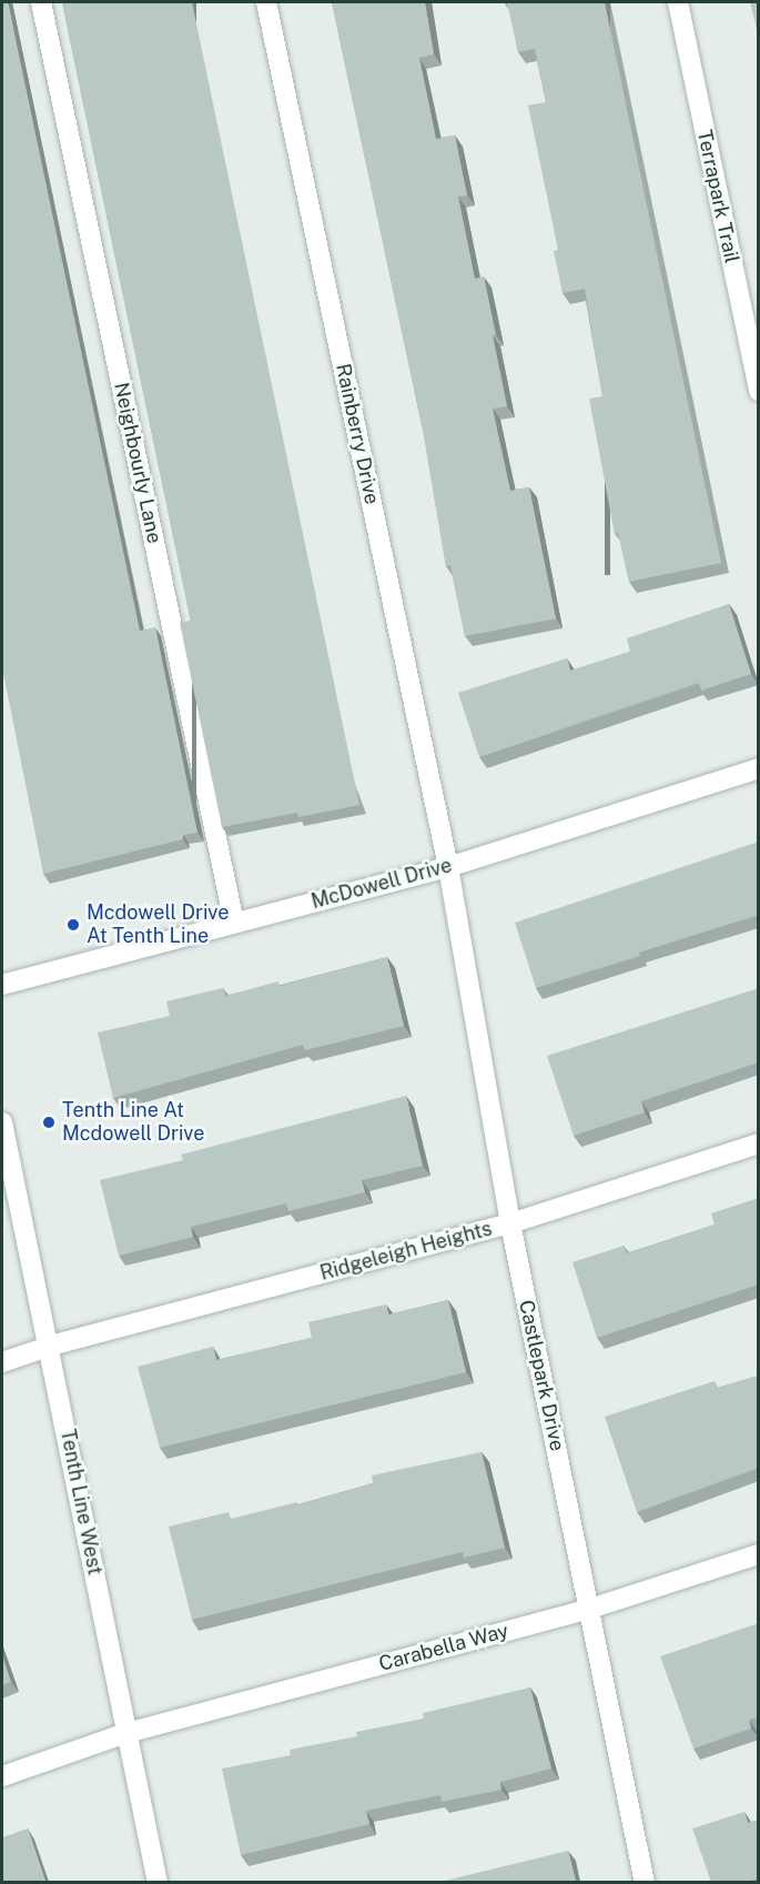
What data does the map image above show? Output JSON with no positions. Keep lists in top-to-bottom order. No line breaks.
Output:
{"streets":{"street":["Terrapark Trail","Rainberry Drive","Neighbourly Lane","McDowell Drive","Ridgeleigh Heights","Castlepark Drive","Tenth Line West","Carabella Way"]},"crossings":[["Rainberry Drive","McDowell Drive"],["Rainberry Drive","Castlepark Drive"],["Neighbourly Lane","McDowell Drive"],["McDowell Drive","Castlepark Drive"],["Ridgeleigh Heights","Castlepark Drive"],["Ridgeleigh Heights","Tenth Line West"],["Castlepark Drive","Carabella Way"],["Tenth Line West","Carabella Way"]],"places":["Mcdowell Drive At Tenth Line","Tenth Line At Mcdowell Drive"]}
